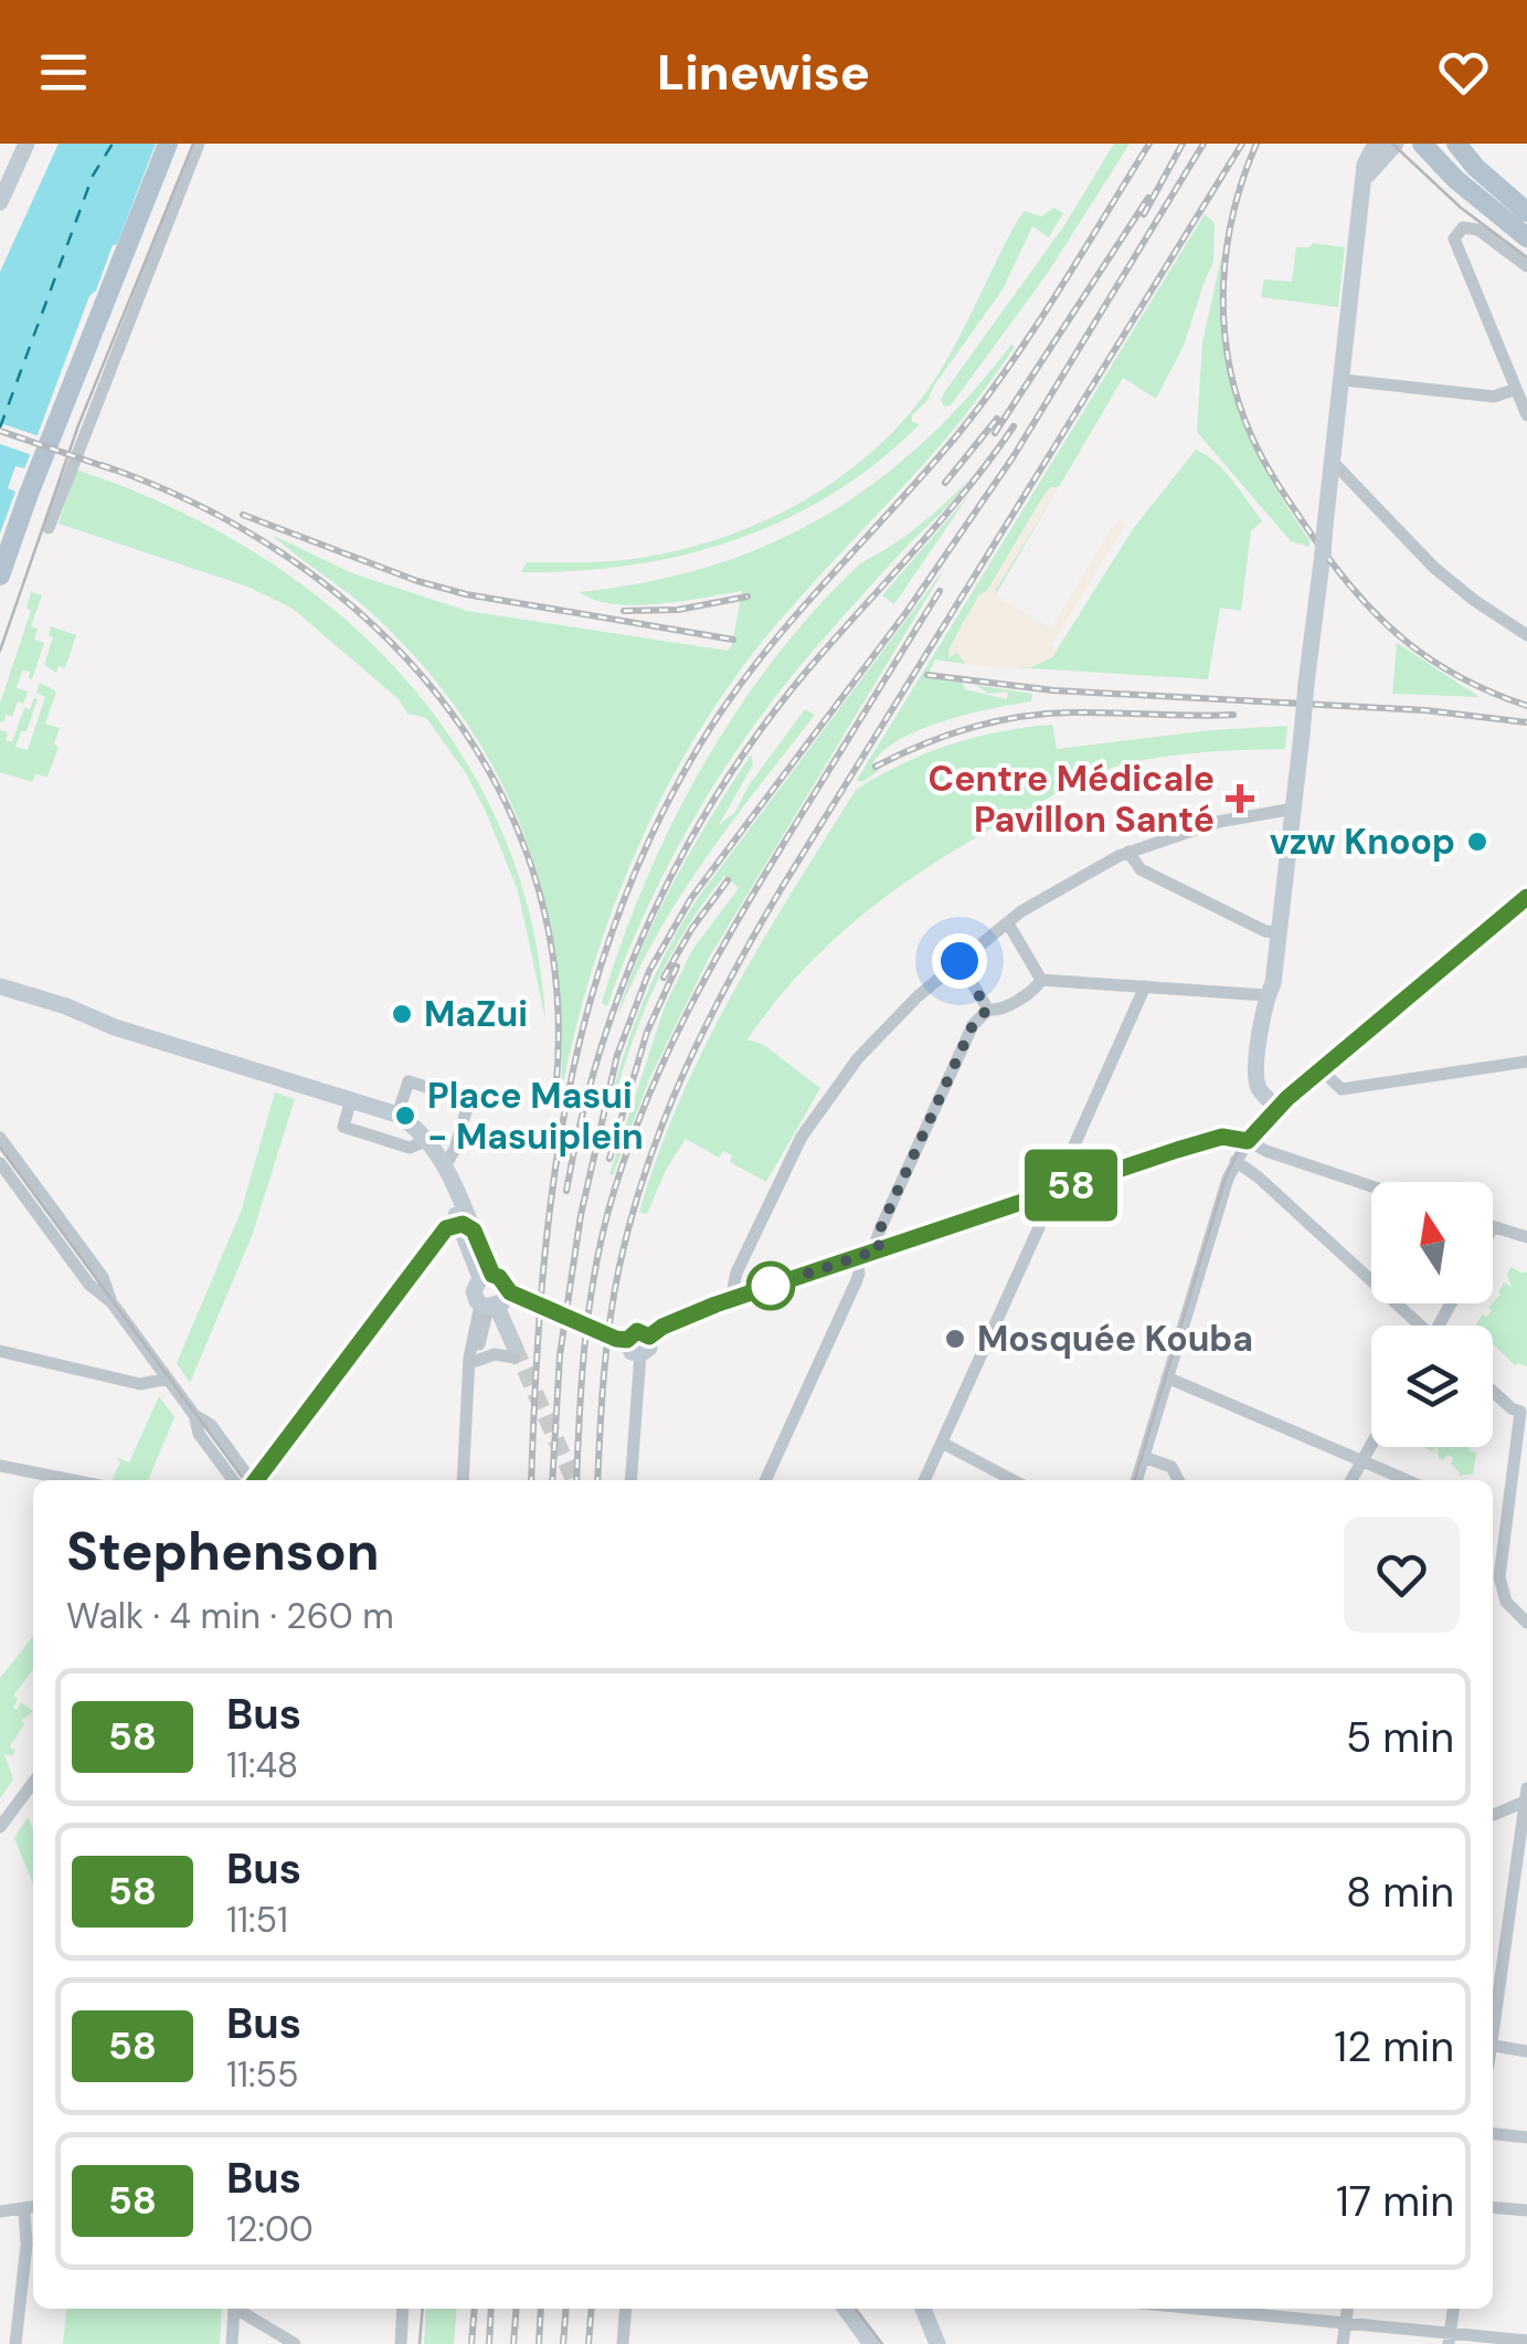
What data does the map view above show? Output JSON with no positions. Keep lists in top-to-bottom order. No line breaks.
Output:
{"places":{"health":["Centre Médicale Pavillon Santé"],"other":["vzw Knoop","MaZui","Place Masui - Masuiplein","Mosquée Kouba"]},"lines":["bus line 58"],"north":"top","page":{"header":"Linewise","on_map":"58","heading":["Stephenson","Walk · 4 min · 260 m"],"list":[{"mark":"58","name":"Bus","note":"11:48","value":"5 min"},{"mark":"58","name":"Bus","note":"11:51","value":"8 min"},{"mark":"58","name":"Bus","note":"11:55","value":"12 min"},{"mark":"58","name":"Bus","note":"12:00","value":"17 min"}]}}
